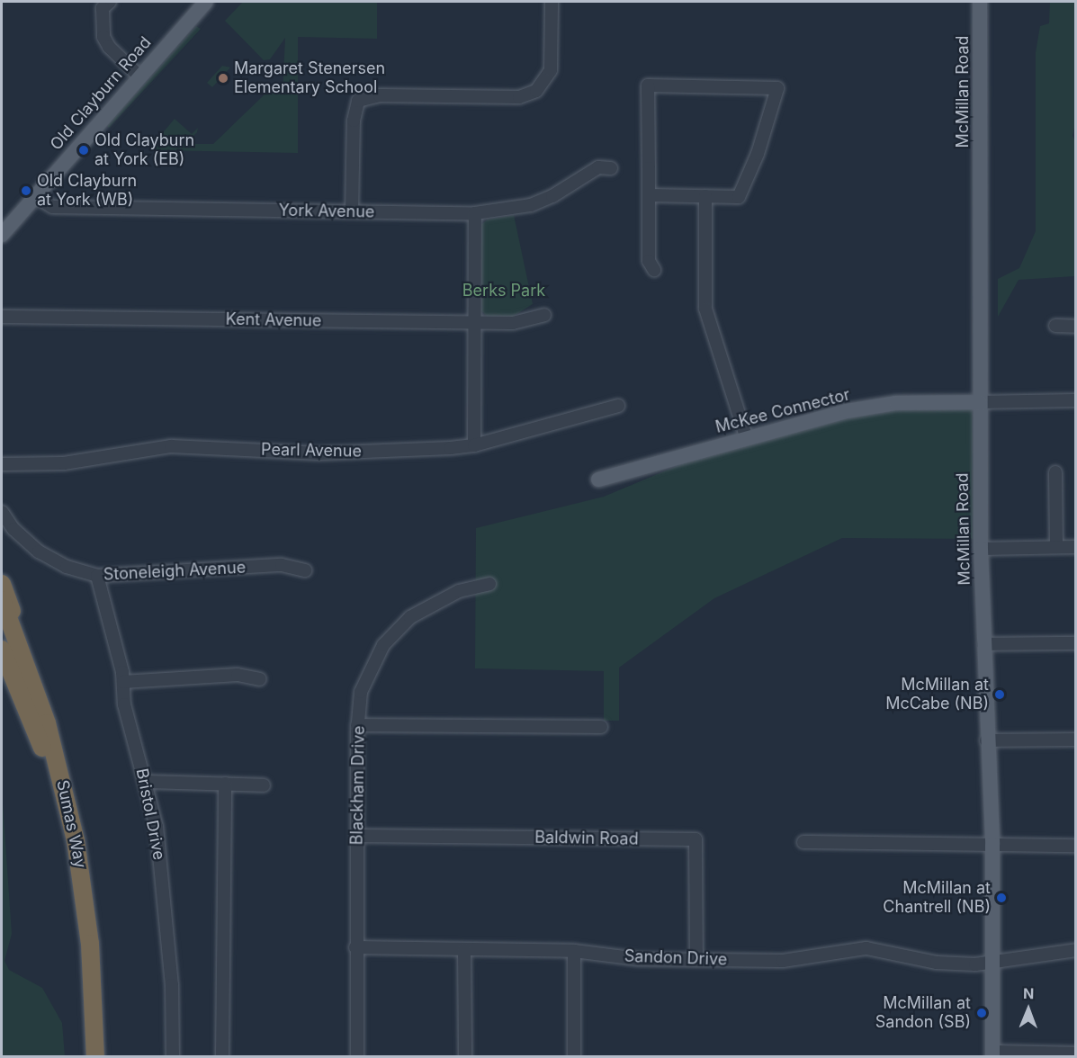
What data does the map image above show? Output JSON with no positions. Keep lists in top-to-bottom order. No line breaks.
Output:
{"streets":{"highway":["Sumas Way"],"main road":["McMillan Road","Old Clayburn Road","McKee Connector"],"street":["York Avenue","Kent Avenue","Pearl Avenue","Stoneleigh Avenue","Blackham Drive","Bristol Drive","Baldwin Road","Sandon Drive"]},"crossings":[["McMillan Road","McKee Connector"],["McMillan Road","Sandon Drive"],["Old Clayburn Road","York Avenue"],["Stoneleigh Avenue","Bristol Drive"],["Blackham Drive","Baldwin Road"],["Blackham Drive","Sandon Drive"],["Baldwin Road","Sandon Drive"]],"parks":["Berks Park"],"places":["Margaret Stenersen Elementary School","Old Clayburn at York (EB)","Old Clayburn at York (WB)","McMillan at McCabe (NB)","McMillan at Chantrell (NB)","McMillan at Sandon (SB)"],"north":"top"}
